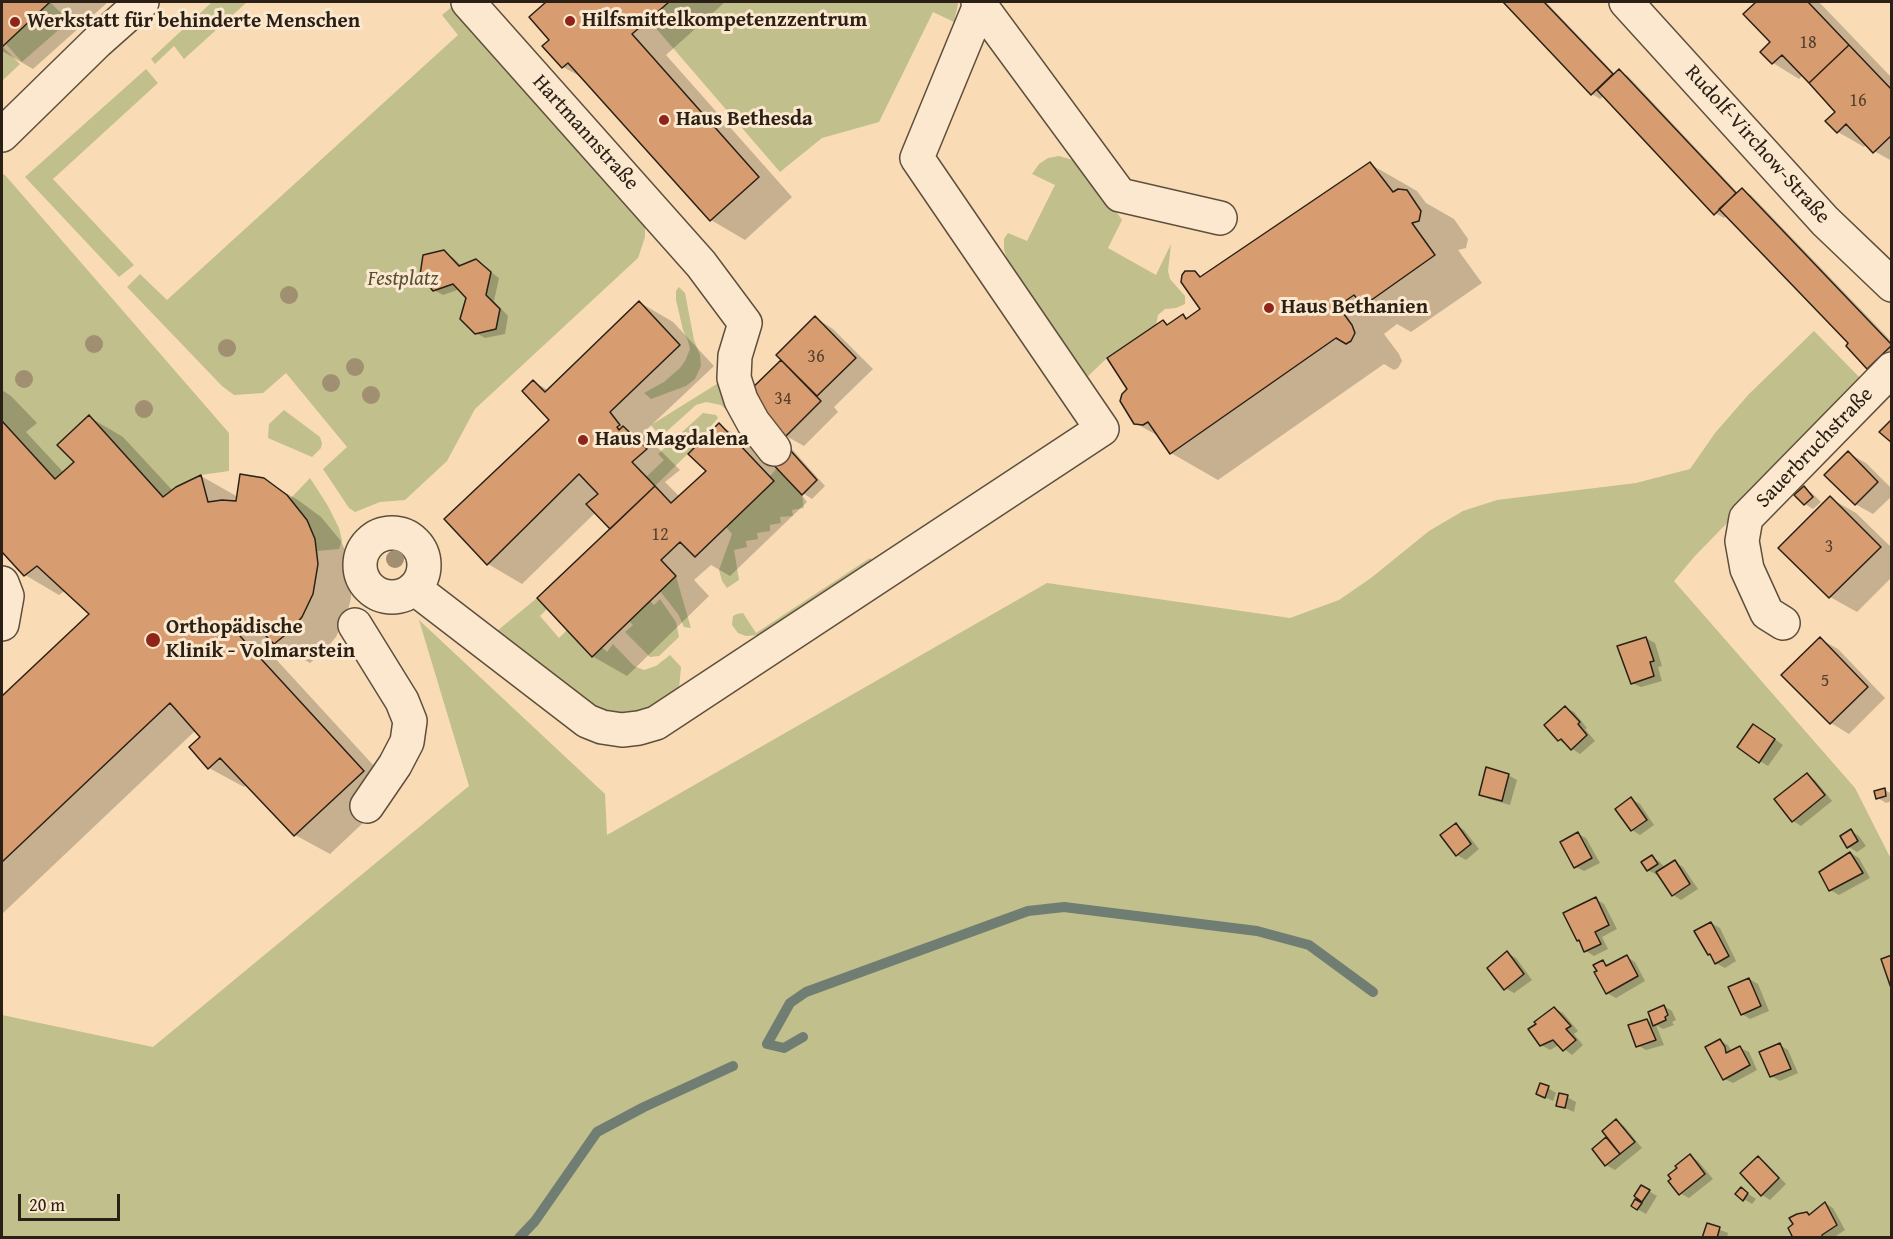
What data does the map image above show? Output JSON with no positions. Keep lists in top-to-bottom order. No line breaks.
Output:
{"streets":{"street":["Hartmannstraße","Rudolf-Virchow-Straße","Sauerbruchstraße"]},"parks":["Festplatz"],"places":["Hilfsmittelkompetenzzentrum","Werkstatt für behinderte Menschen","Haus Bethesda","Haus Bethanien","Haus Magdalena","Orthopädische Klinik - Volmarstein"],"house_numbers":["18","16","36","34","12","3","5"],"scale_bar":"20 m"}
